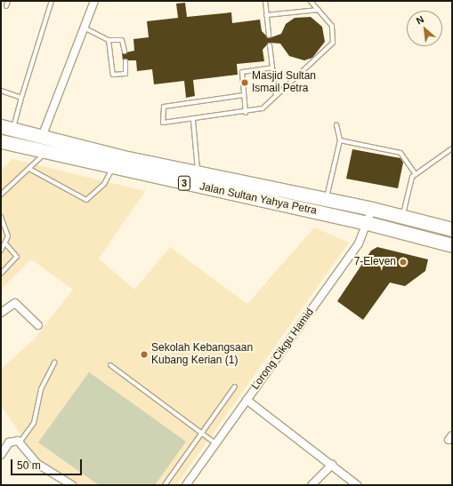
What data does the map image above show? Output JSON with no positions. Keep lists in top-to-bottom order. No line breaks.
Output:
{"streets":{"highway":["3","Jalan Sultan Yahya Petra"],"street":["Lorong Cikgu Hamid"]},"crossings":[["Jalan Sultan Yahya Petra","Lorong Cikgu Hamid"]],"places":["Masjid Sultan Ismail Petra","7-Eleven","Sekolah Kebangsaan Kubang Kerian (1)"],"scale_bar":"50 m","north":"top left"}
